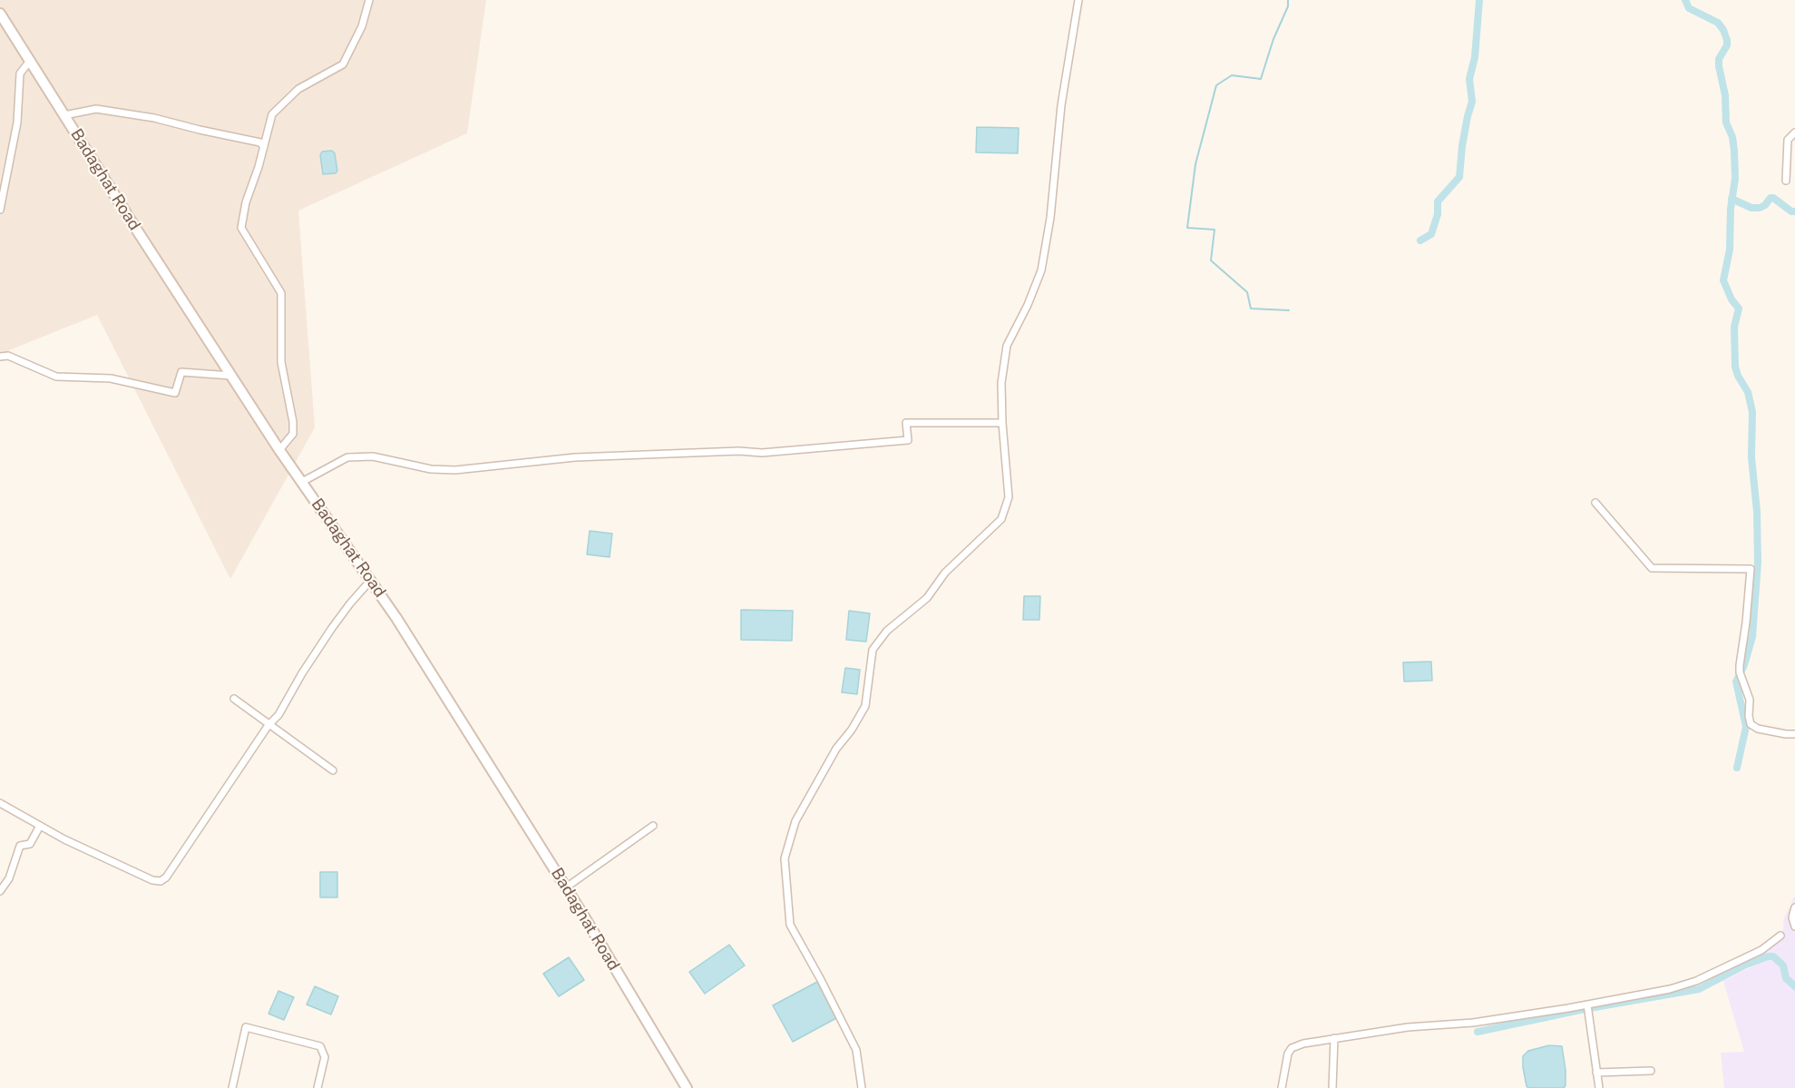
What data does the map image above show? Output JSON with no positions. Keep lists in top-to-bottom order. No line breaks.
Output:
{"streets":{"main road":["Badaghat Road"]}}
